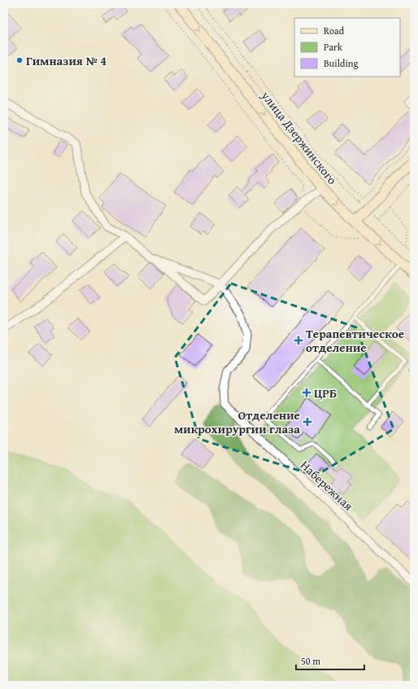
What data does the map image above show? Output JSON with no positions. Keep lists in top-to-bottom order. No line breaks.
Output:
{"streets":{"main road":["улица Дзержинского"],"street":["Набережная"]},"one_way":["улица Дзержинского"],"places":{"other":["Гимназия № 4"],"health":["Терапевтическое отделение","ЦРБ","Отделение микрохирургии глаза"]},"legend":["Road","Park","Building"],"scale_bar":"50 m"}
